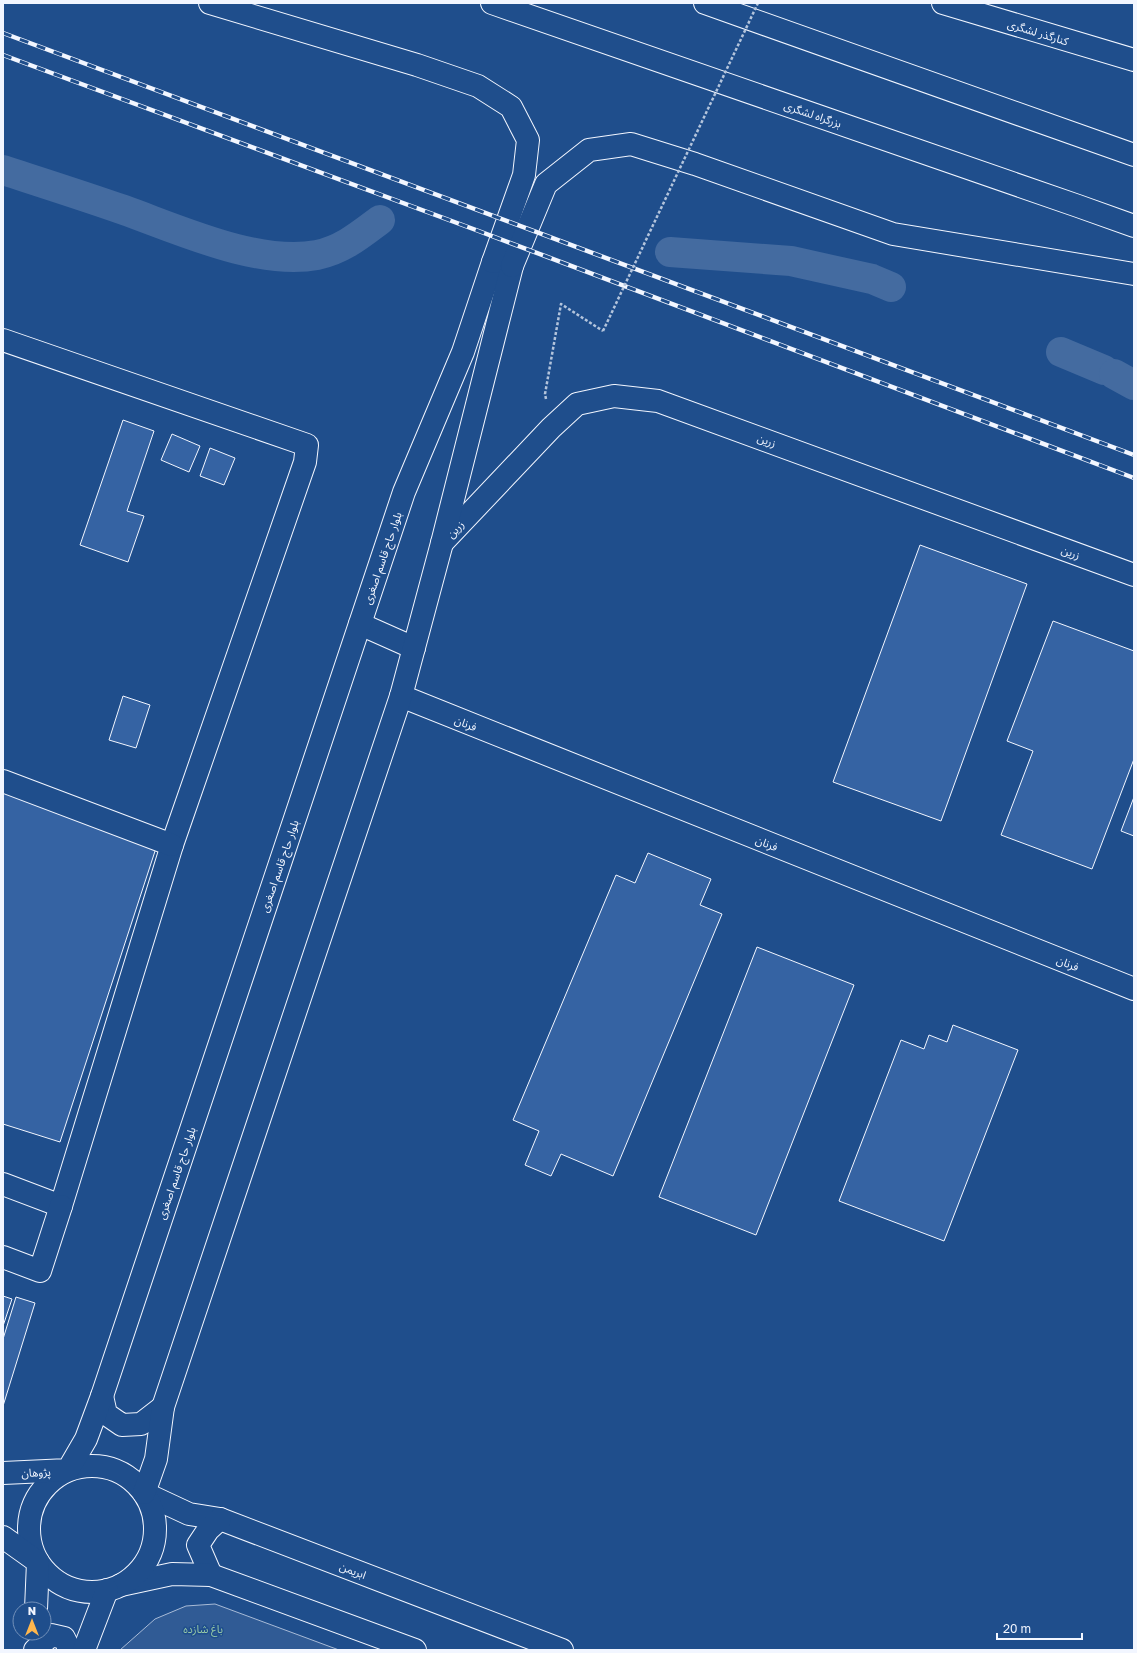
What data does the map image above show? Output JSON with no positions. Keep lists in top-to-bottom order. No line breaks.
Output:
{"streets":{"main road":["کنارگذر لشگری","بزرگراه لشگری","زرین","بلوار حاج قاسم اصغری","فرنان","پژوهان","ابریمن"]},"crossings":[["بلوار حاج قاسم اصغری","پژوهان"],["بلوار حاج قاسم اصغری","ابریمن"],["پژوهان","ابریمن"]],"parks":["باغ شازده"],"scale_bar":"20 m","north":"top"}
